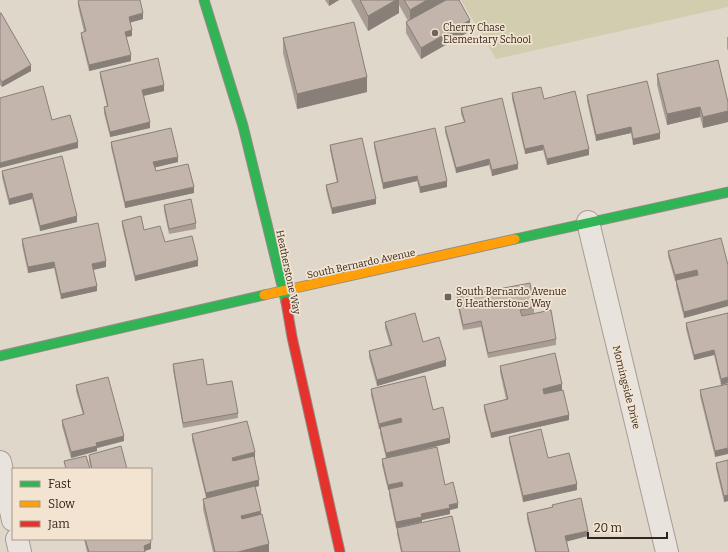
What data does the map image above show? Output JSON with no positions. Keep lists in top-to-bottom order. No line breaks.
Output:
{"streets":{"street":["South Bernardo Avenue","Heatherstone Way","Morningside Drive"]},"crossings":[["South Bernardo Avenue","Heatherstone Way"],["South Bernardo Avenue","Morningside Drive"]],"places":{"other":["Cherry Chase Elementary School"],"transit":["South Bernardo Avenue & Heatherstone Way"]},"legend":["Fast","Slow","Jam"],"scale_bar":"20 m"}
